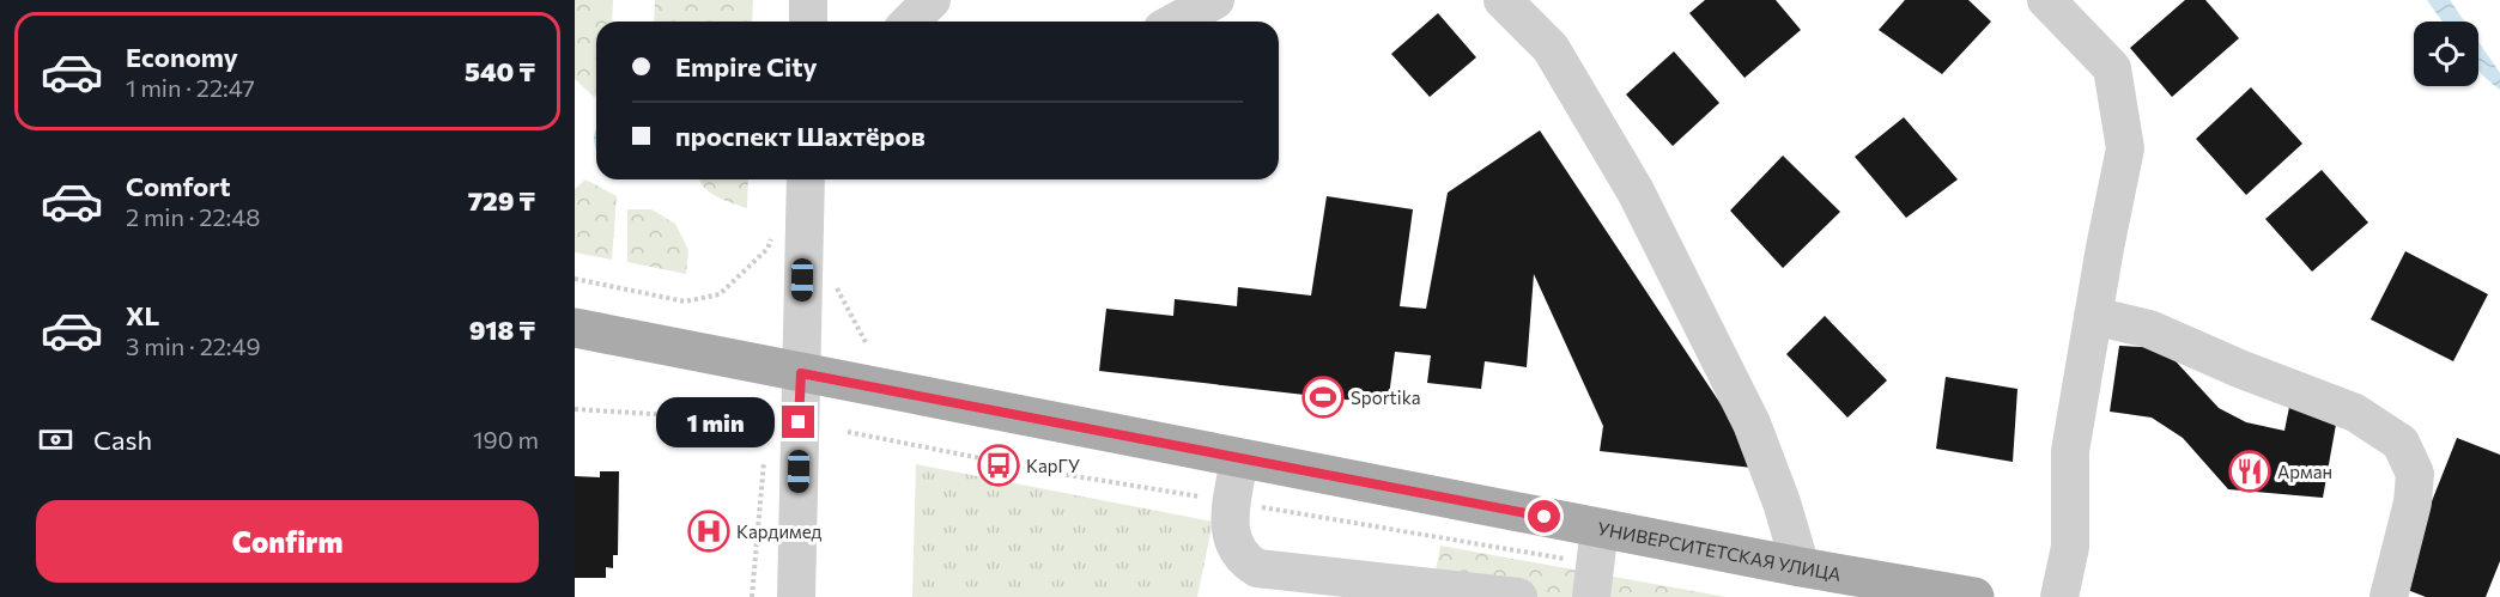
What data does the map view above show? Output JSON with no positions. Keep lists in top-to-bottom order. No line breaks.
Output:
{"streets":{"main road":["УНИВЕРСИТЕТСКАЯ УЛИЦА"]},"places":{"sports":["Sportika"],"bus stop":["КарГУ"],"restaurant":["Арман"],"hospital":["Кардимед"]},"page":{"list":[{"name":"Economy","note":"1 min · 22:47","value":"540 ₸"},{"name":"Comfort","note":"2 min · 22:48","value":"729 ₸"},{"name":"XL","note":"3 min · 22:49","value":"918 ₸"}],"banner":["Empire City","проспект Шахтёров"],"bubble":"1 min","pay":["Cash","190 m"],"buttons":"Confirm"}}
